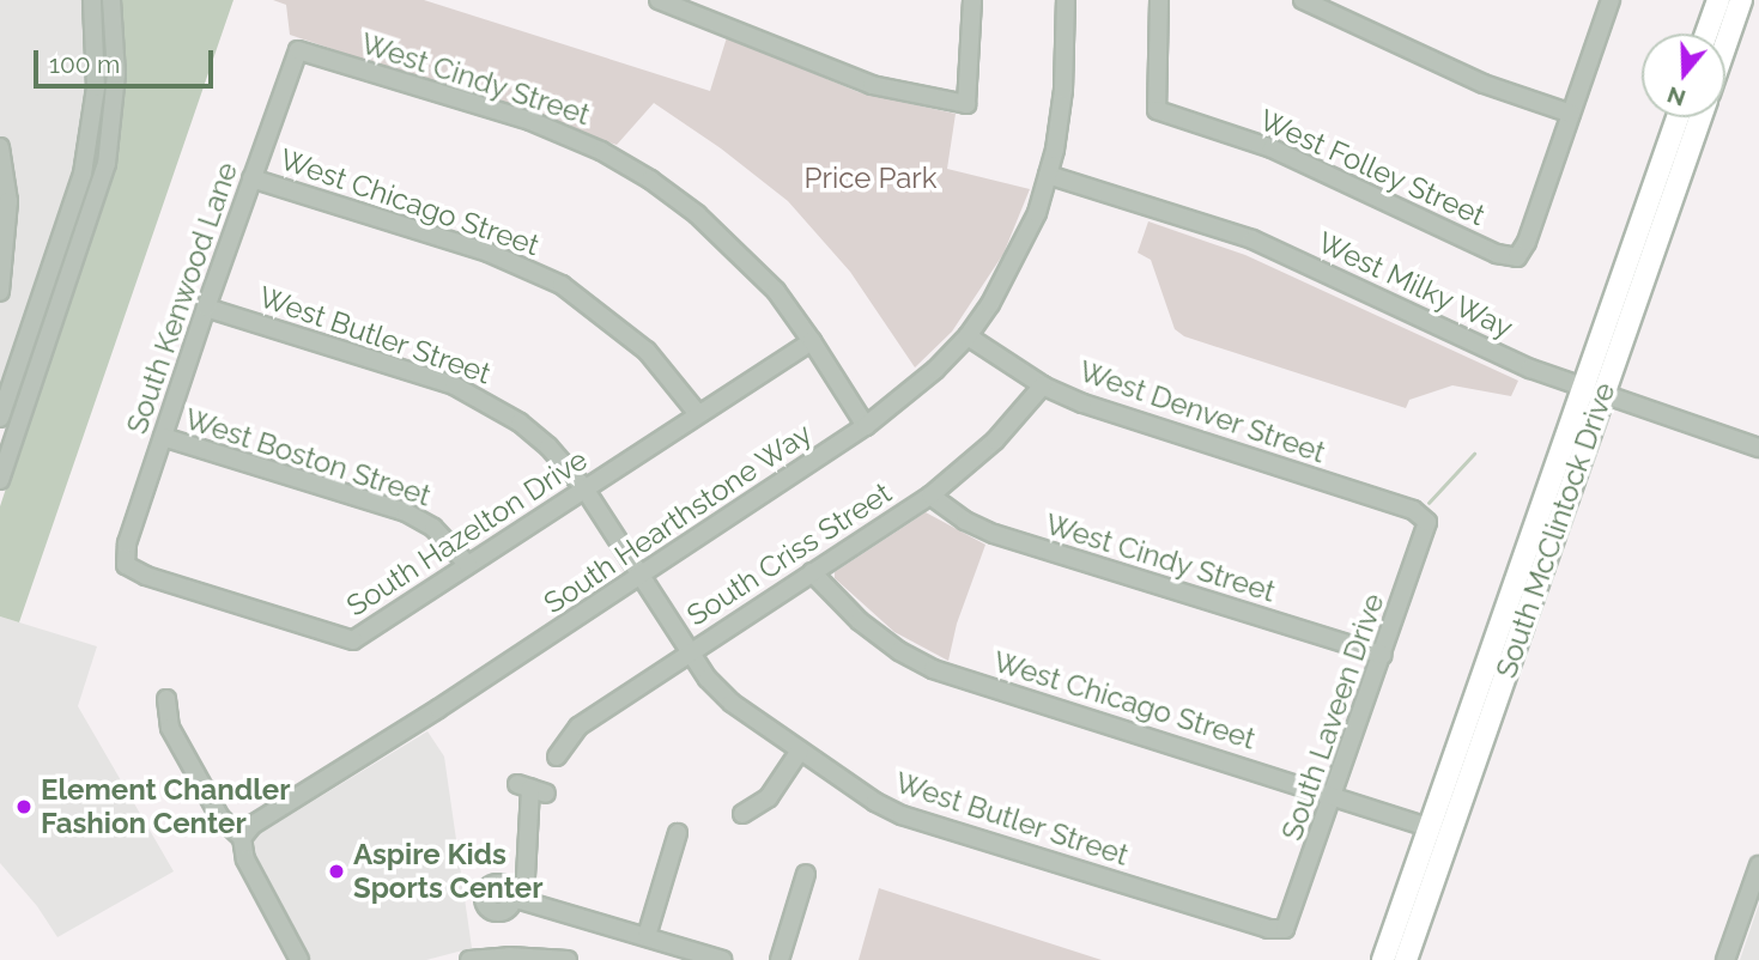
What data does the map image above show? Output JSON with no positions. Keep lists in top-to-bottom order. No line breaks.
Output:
{"streets":{"main road":["South McClintock Drive"],"street":["West Cindy Street","West Folley Street","West Chicago Street","West Milky Way","South Kenwood Lane","West Butler Street","West Denver Street","West Boston Street","South Hearthstone Way","South Hazelton Drive","South Criss Street","South Laveen Drive"]},"crossings":[["West Cindy Street","South Kenwood Lane"],["West Cindy Street","South Hearthstone Way"],["West Cindy Street","South Hazelton Drive"],["West Cindy Street","South Criss Street"],["West Cindy Street","South Laveen Drive"],["West Chicago Street","South Kenwood Lane"],["West Chicago Street","South McClintock Drive"],["West Chicago Street","South Hazelton Drive"],["West Chicago Street","South Criss Street"],["West Chicago Street","South Laveen Drive"],["West Milky Way","South Hearthstone Way"],["West Milky Way","South McClintock Drive"],["South Kenwood Lane","West Butler Street"],["South Kenwood Lane","West Boston Street"],["South Kenwood Lane","South Hazelton Drive"],["West Butler Street","South Hearthstone Way"],["West Butler Street","South Hazelton Drive"],["West Butler Street","South Criss Street"],["West Butler Street","South Laveen Drive"],["West Denver Street","South Hearthstone Way"],["West Denver Street","South Criss Street"],["West Denver Street","South Laveen Drive"],["West Boston Street","South Hazelton Drive"]],"parks":["Price Park"],"places":["Element Chandler Fashion Center","Aspire Kids Sports Center"],"scale_bar":"100 m","north":"bottom"}
